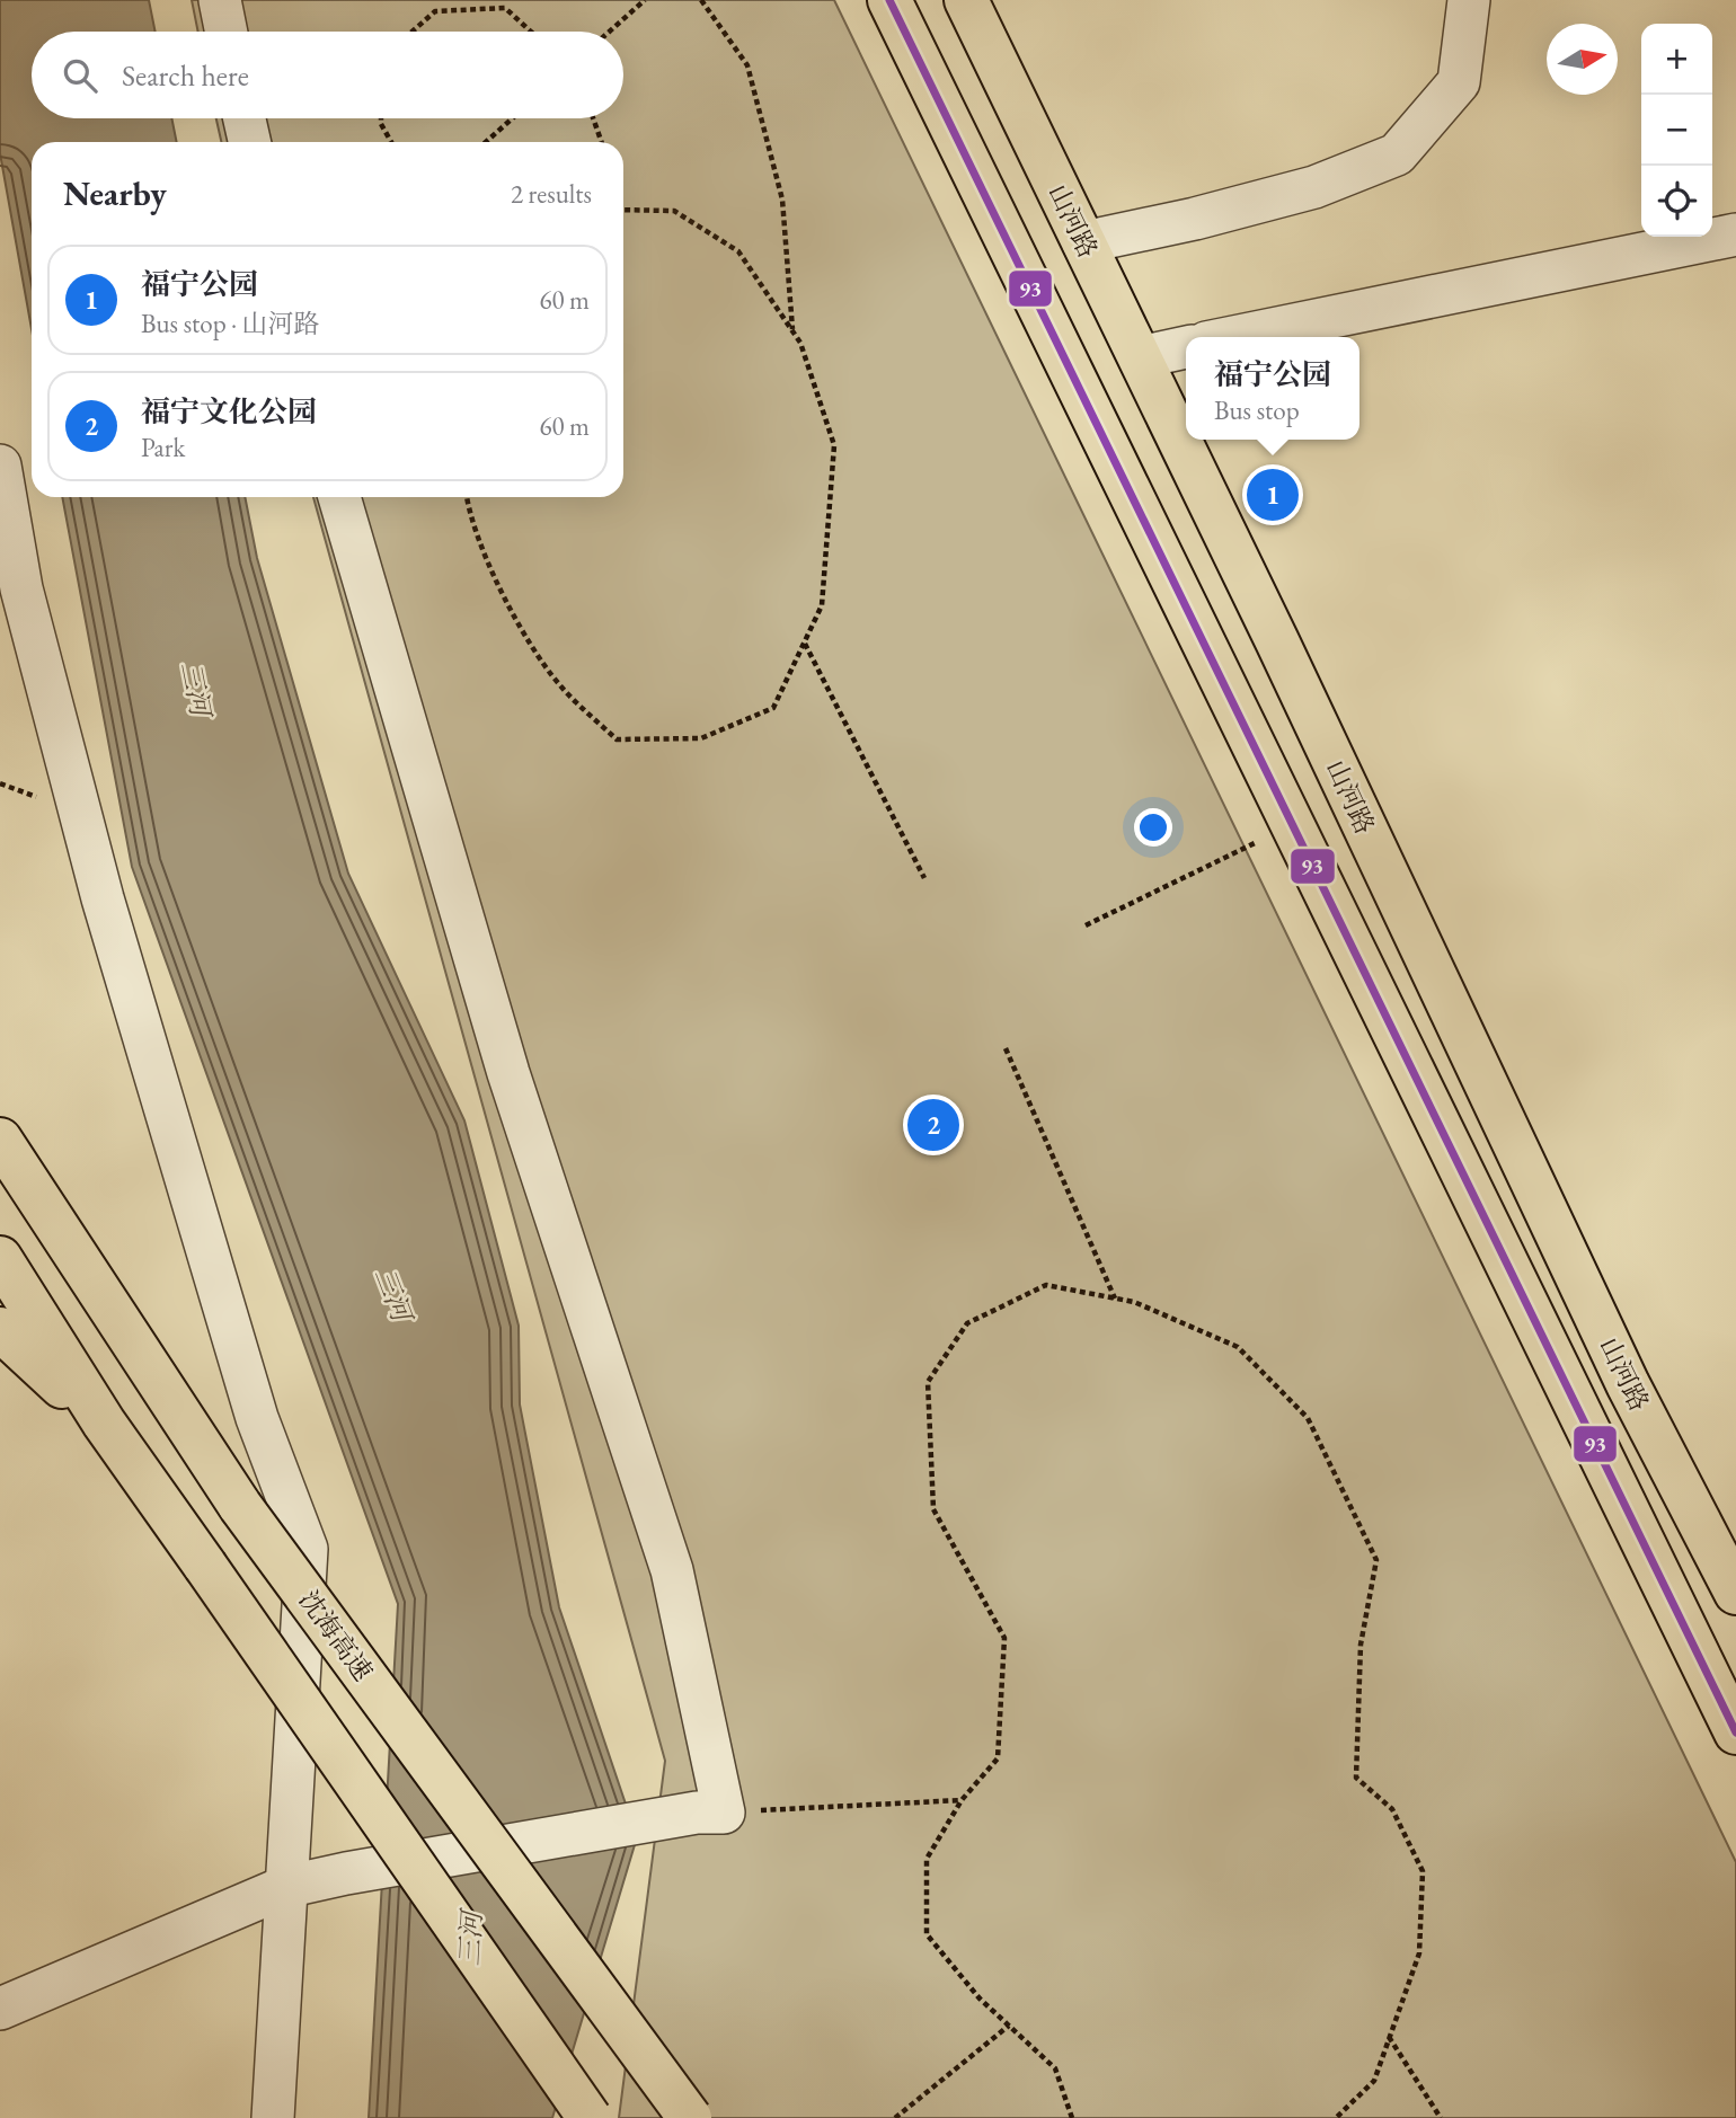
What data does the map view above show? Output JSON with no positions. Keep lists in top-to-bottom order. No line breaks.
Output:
{"streets":{"main road":["山河路","沈海高速"]},"water":["三河"],"lines":["transit line 93"],"north":"right","page":{"map_buttons":["+","−"],"search":"Search here","heading":["Nearby","2 results"],"list":[{"mark":"1","name":"福宁公园","note":"Bus stop · 山河路","value":"60 m"},{"mark":"2","name":"福宁文化公园","note":"Park","value":"60 m"}],"popup":["福宁公园","Bus stop"],"pins":["1","2"]}}
